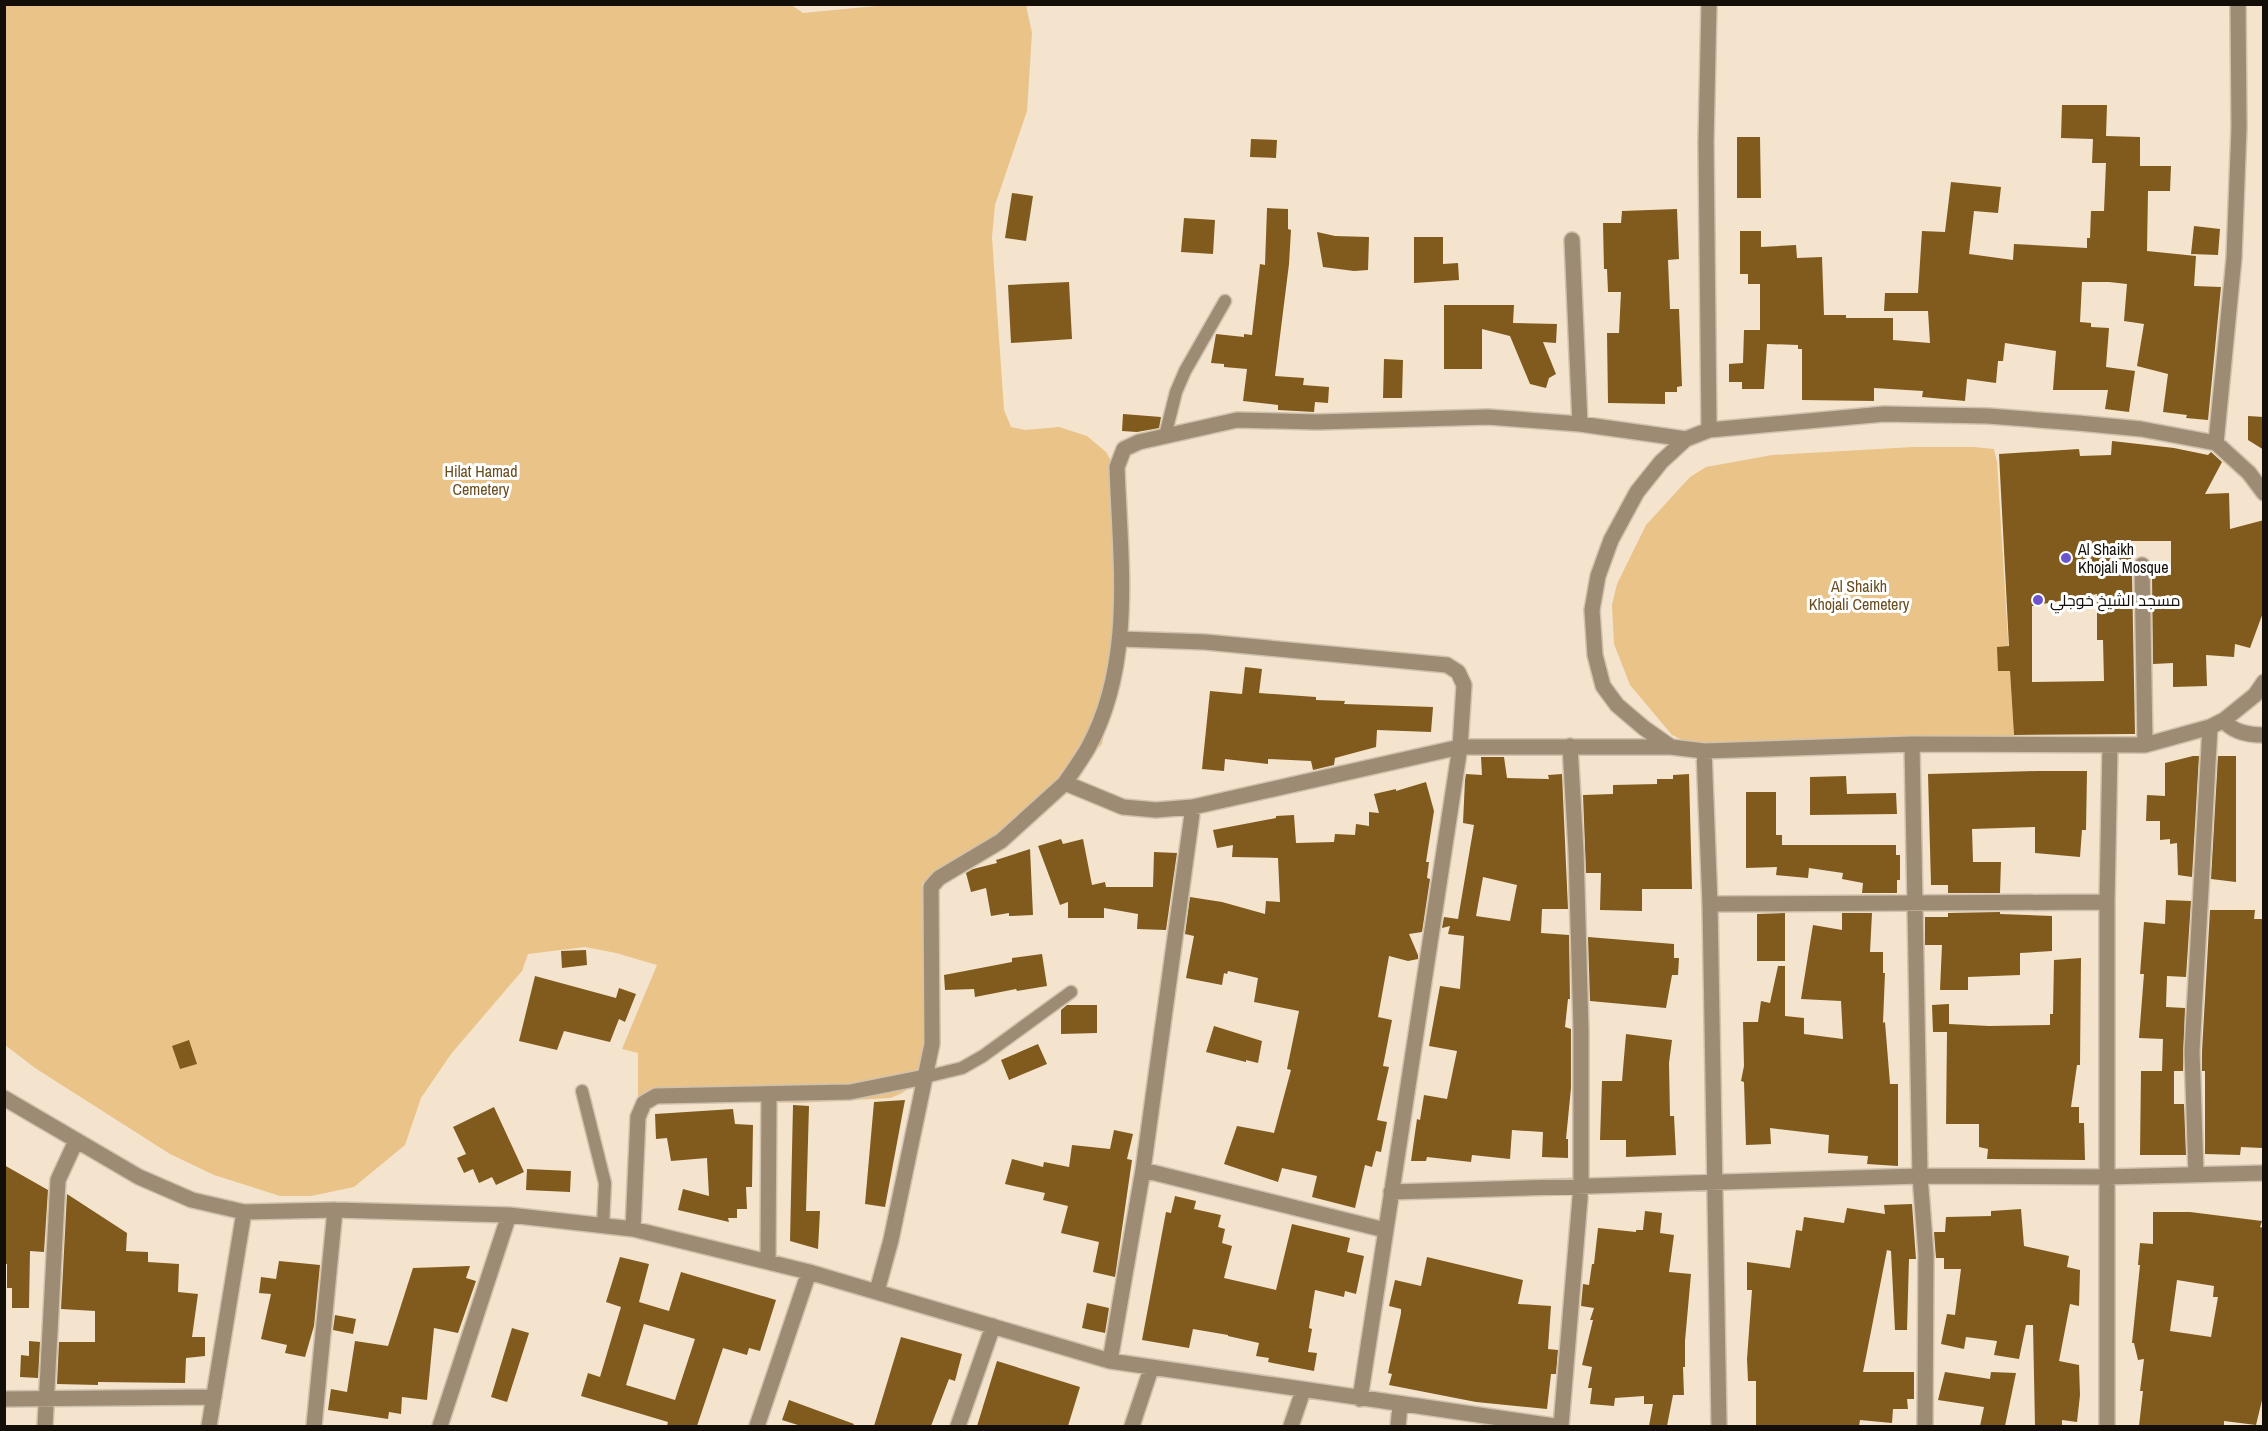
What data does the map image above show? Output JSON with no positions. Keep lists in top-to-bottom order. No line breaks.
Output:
{"parks":["Hilat Hamad Cemetery","Al Shaikh Khojali Cemetery"],"places":["Al Shaikh Khojali Mosque","مسجد الشيخ خوجلي"]}
